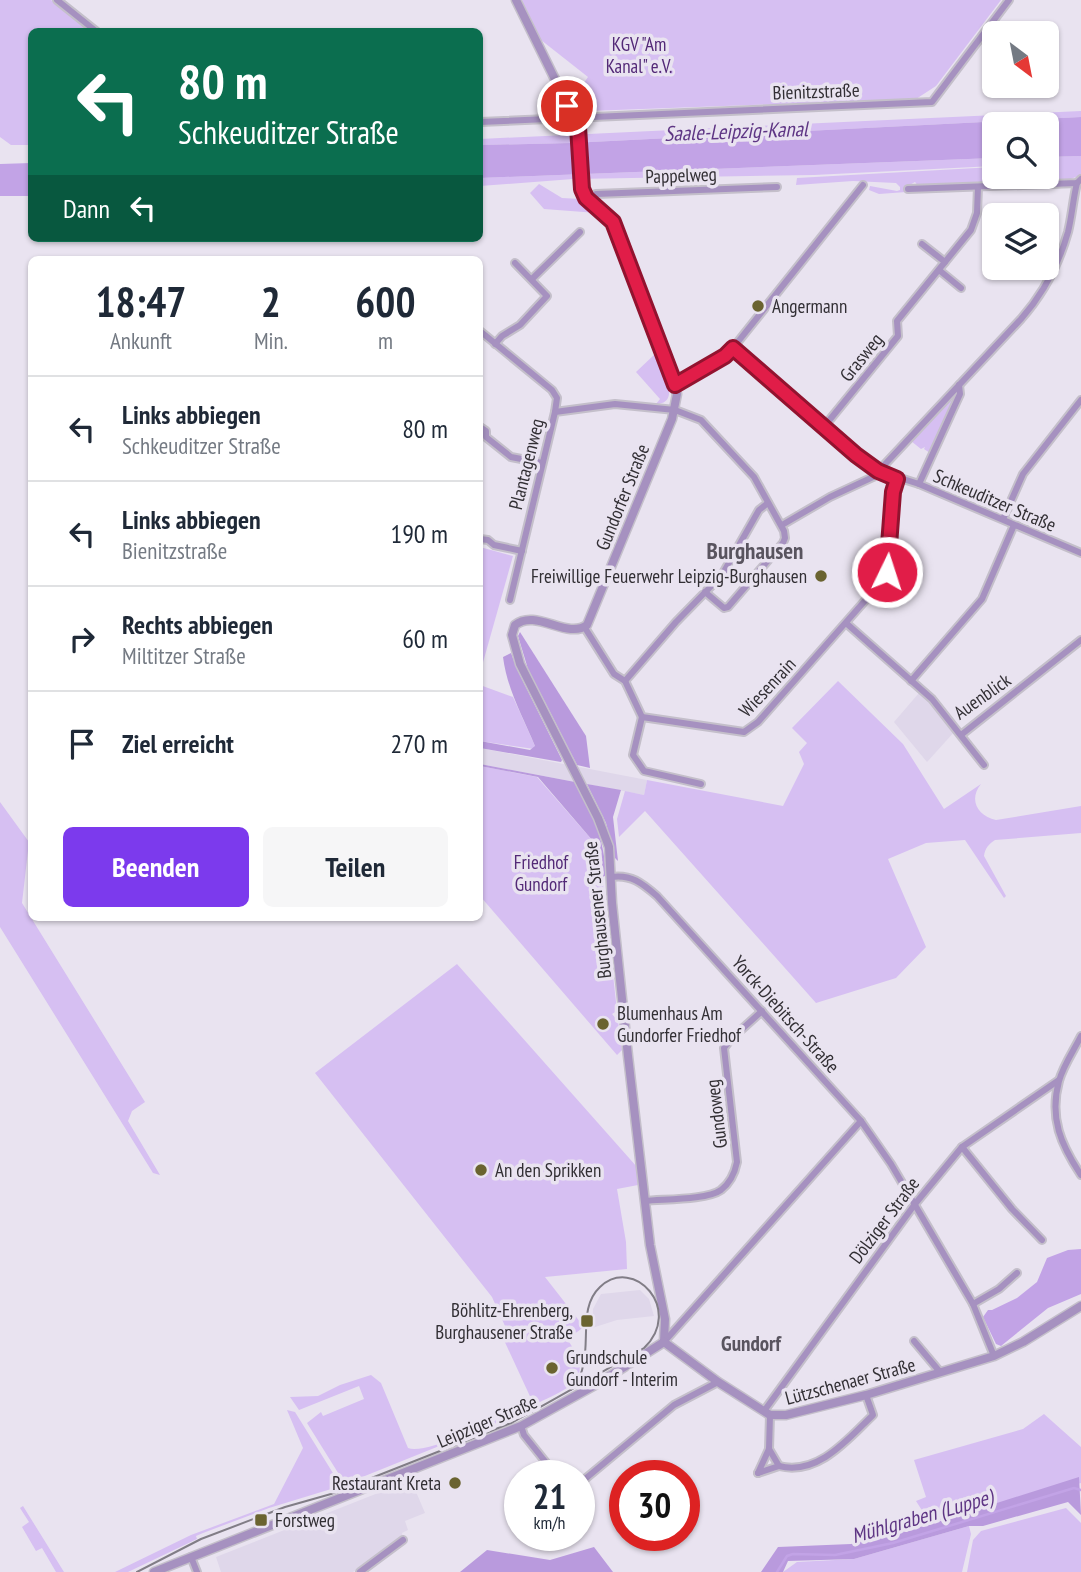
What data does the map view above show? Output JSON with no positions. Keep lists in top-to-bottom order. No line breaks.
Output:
{"streets":{"street":["Bienitzstraße","Pappelweg","Grasweg","Plantagenweg","Gundorfer Straße","Schkeuditzer Straße","Wiesenrain","Auenblick","Burghausener Straße","Yorck-Diebitsch-Straße","Gundoweg","Dölziger Straße","Lützschenaer Straße","Leipziger Straße"]},"crossings":[["Grasweg","Schkeuditzer Straße"],["Plantagenweg","Gundorfer Straße"],["Gundorfer Straße","Burghausener Straße"],["Schkeuditzer Straße","Wiesenrain"],["Wiesenrain","Auenblick"],["Burghausener Straße","Yorck-Diebitsch-Straße"],["Burghausener Straße","Gundoweg"],["Burghausener Straße","Lützschenaer Straße"],["Burghausener Straße","Leipziger Straße"],["Yorck-Diebitsch-Straße","Gundoweg"],["Yorck-Diebitsch-Straße","Dölziger Straße"],["Yorck-Diebitsch-Straße","Lützschenaer Straße"],["Yorck-Diebitsch-Straße","Leipziger Straße"],["Dölziger Straße","Lützschenaer Straße"],["Lützschenaer Straße","Leipziger Straße"]],"districts":["Burghausen","Gundorf"],"water":["Saale-Leipzig-Kanal","Mühlgraben (Luppe)"],"parks":["KGV \"Am Kanal\" e.V.","Friedhof Gundorf"],"places":{"other":["Angermann","Freiwillige Feuerwehr Leipzig-Burghausen","Blumenhaus Am Gundorfer Friedhof","An den Sprikken","Grundschule Gundorf - Interim","Restaurant Kreta"],"transit":["Böhlitz-Ehrenberg, Burghausener Straße","Forstweg"]},"north":"bottom right","page":{"turn":["80 m","Schkeuditzer Straße"],"then":"Dann","eta":["18:47","Ankunft","2","Min.","600","m"],"list":[{"name":"Links abbiegen","note":"Schkeuditzer Straße","value":"80 m"},{"name":"Links abbiegen","note":"Bienitzstraße","value":"190 m"},{"name":"Rechts abbiegen","note":"Miltitzer Straße","value":"60 m"},{"name":"Ziel erreicht","value":"270 m"}],"buttons":["Beenden","Teilen"],"speed":"21 km/h","limit":"30"}}
